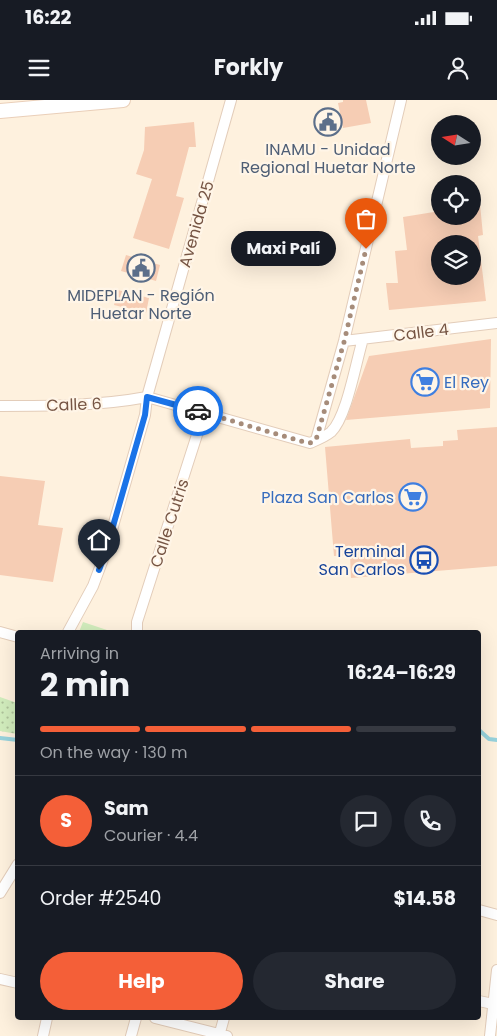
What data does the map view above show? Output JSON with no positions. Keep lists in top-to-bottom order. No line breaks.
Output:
{"streets":{"street":["Avenida 25","Calle 4","Calle 6","Calle Cutris"]},"crossings":[["Avenida 25","Calle 6"]],"places":{"public building":["INAMU - Unidad Regional Huetar Norte","MIDEPLAN - Región Huetar Norte"],"other":["Maxi Palí"],"supermarket":["El Rey","Plaza San Carlos"],"bus stop":["Terminal San Carlos"]},"north":"left","page":{"status":"16:22","header":"Forkly","bubble":"Maxi Palí","heading":["2 min","Arriving in","16:24–16:29"],"panel":["Sam","Courier · 4.4","Order #2540","$14.58"],"bar":"On the way · 130 m","round":"S","buttons":["Help","Share"]}}
